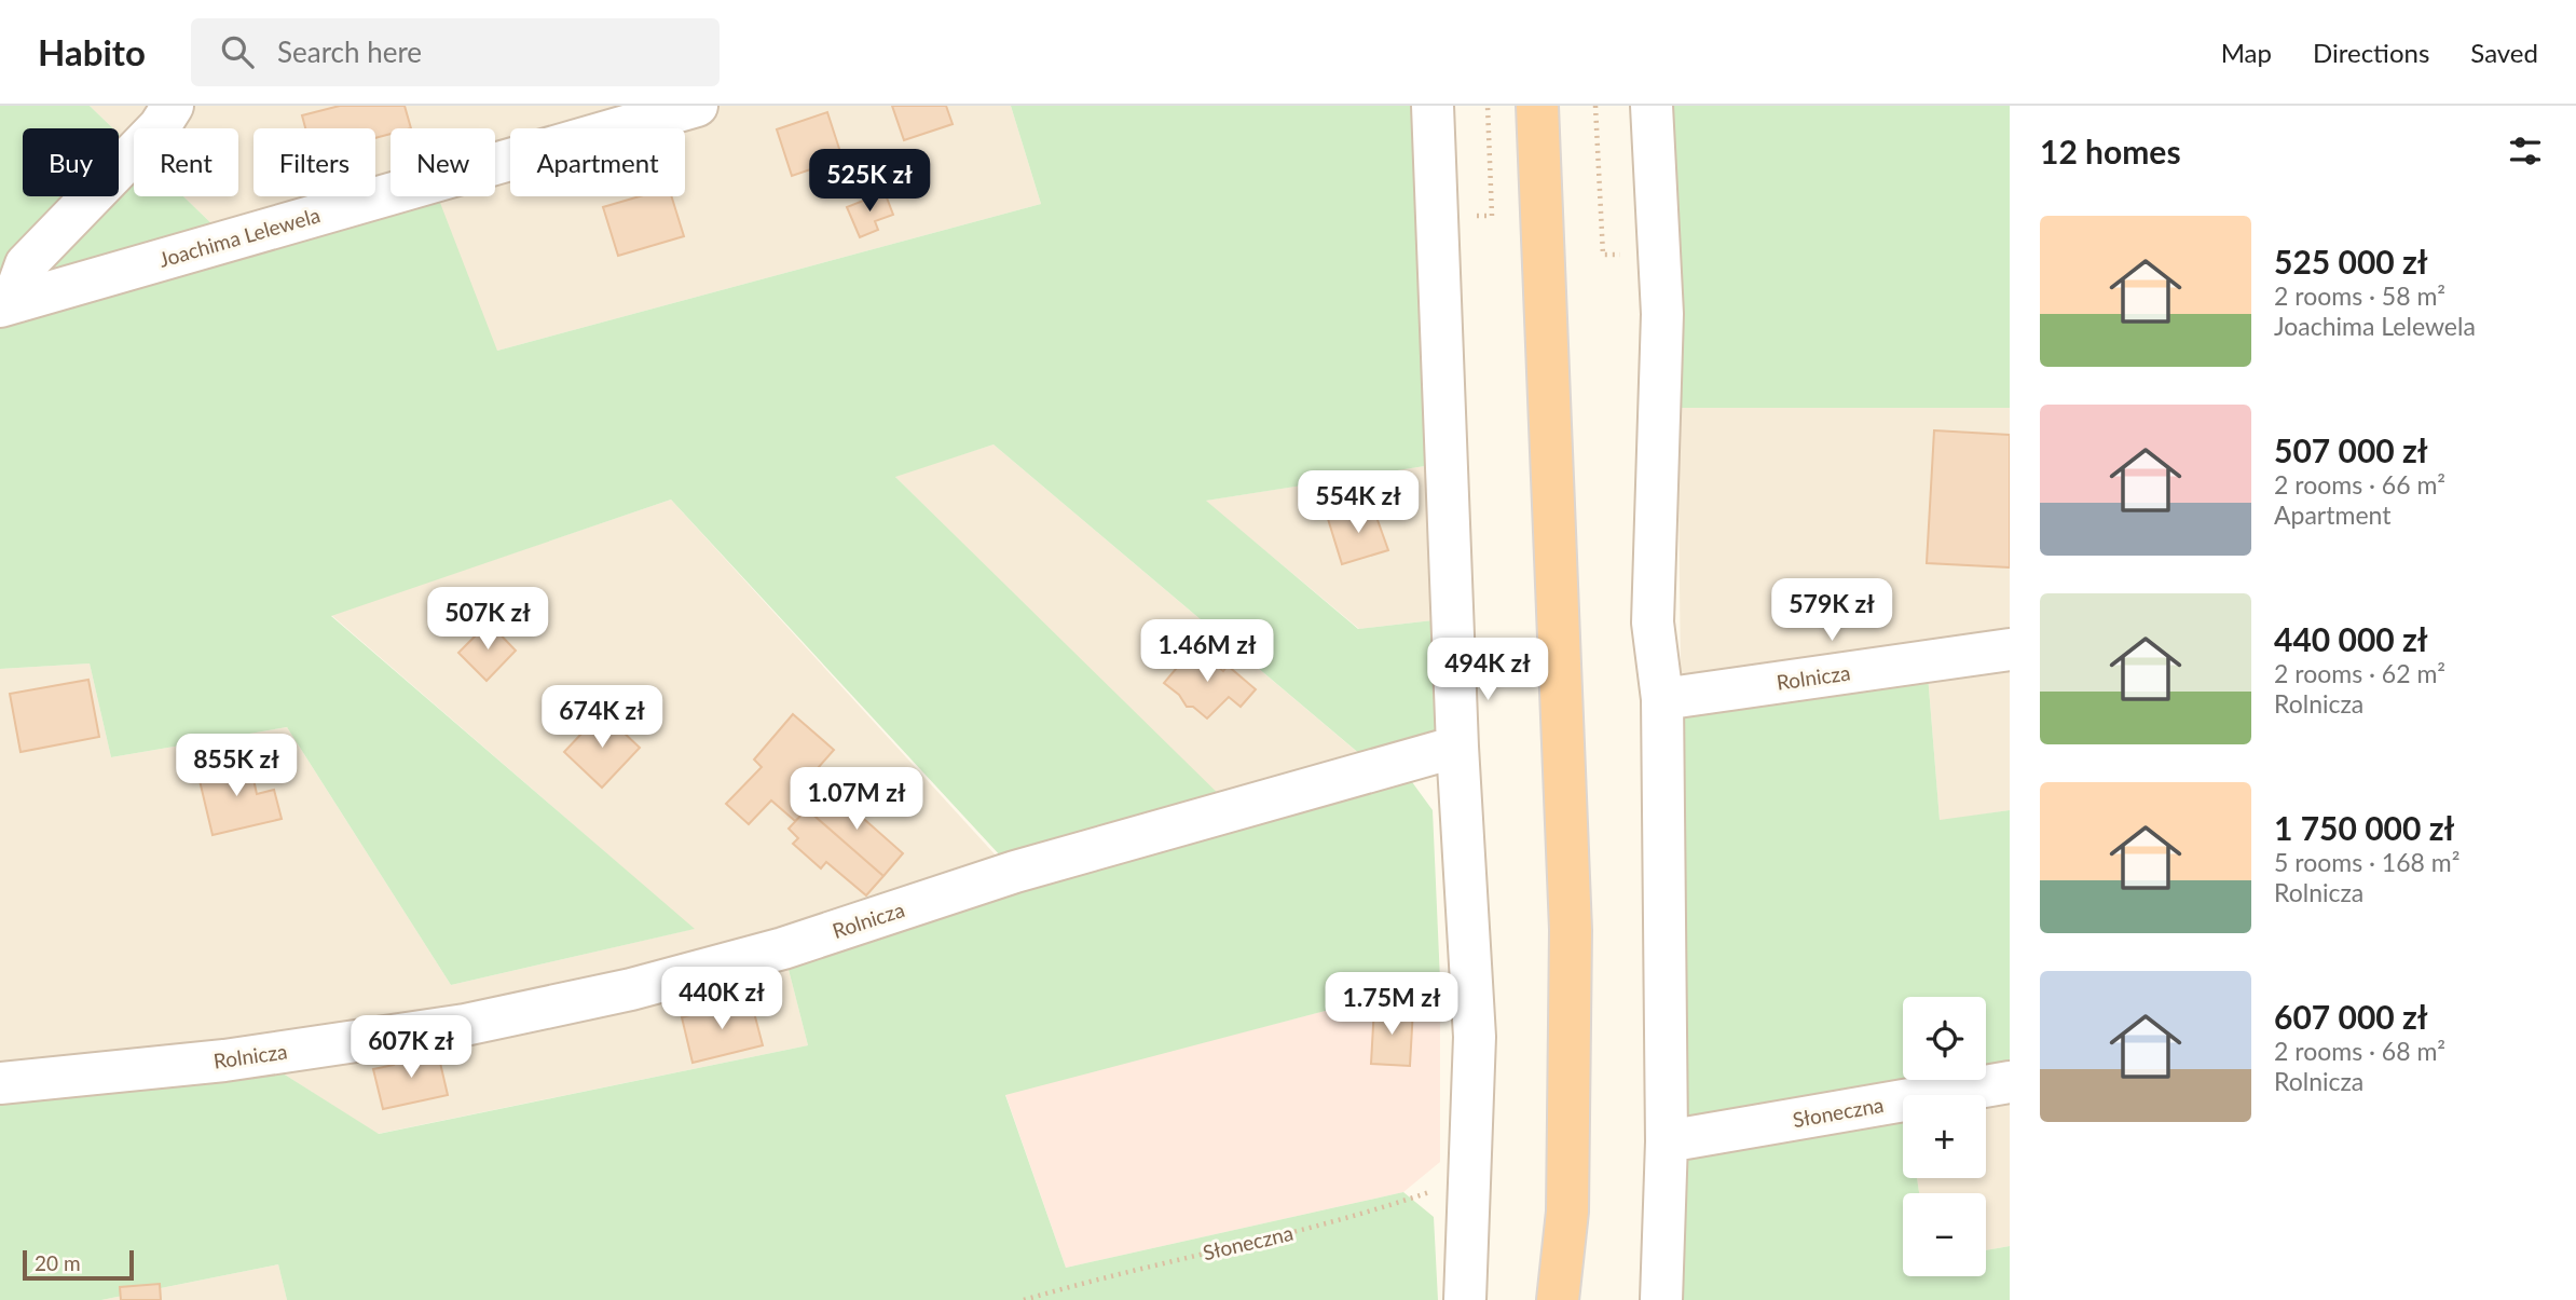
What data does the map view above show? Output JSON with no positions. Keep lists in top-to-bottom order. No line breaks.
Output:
{"streets":{"street":["Joachima Lelewela","Rolnicza","Słoneczna"]},"scale_bar":"20 m","page":{"header":"Habito","search":"Search here","nav":["Map","Directions","Saved"],"heading":"12 homes","chip":["Buy","Rent","Filters","New","Apartment"],"price":["525K zł","554K zł","579K zł","507K zł","1.46M zł","494K zł","674K zł","855K zł","1.07M zł","440K zł","1.75M zł","607K zł"],"list":[{"name":"525 000 zł","note":"2 rooms · 58 m² · Joachima Lelewela"},{"name":"507 000 zł","note":"2 rooms · 66 m² · Apartment"},{"name":"440 000 zł","note":"2 rooms · 62 m² · Rolnicza"},{"name":"1 750 000 zł","note":"5 rooms · 168 m² · Rolnicza"},{"name":"607 000 zł","note":"2 rooms · 68 m² · Rolnicza"}],"map_buttons":["+","−"],"scale":"20 m"}}
